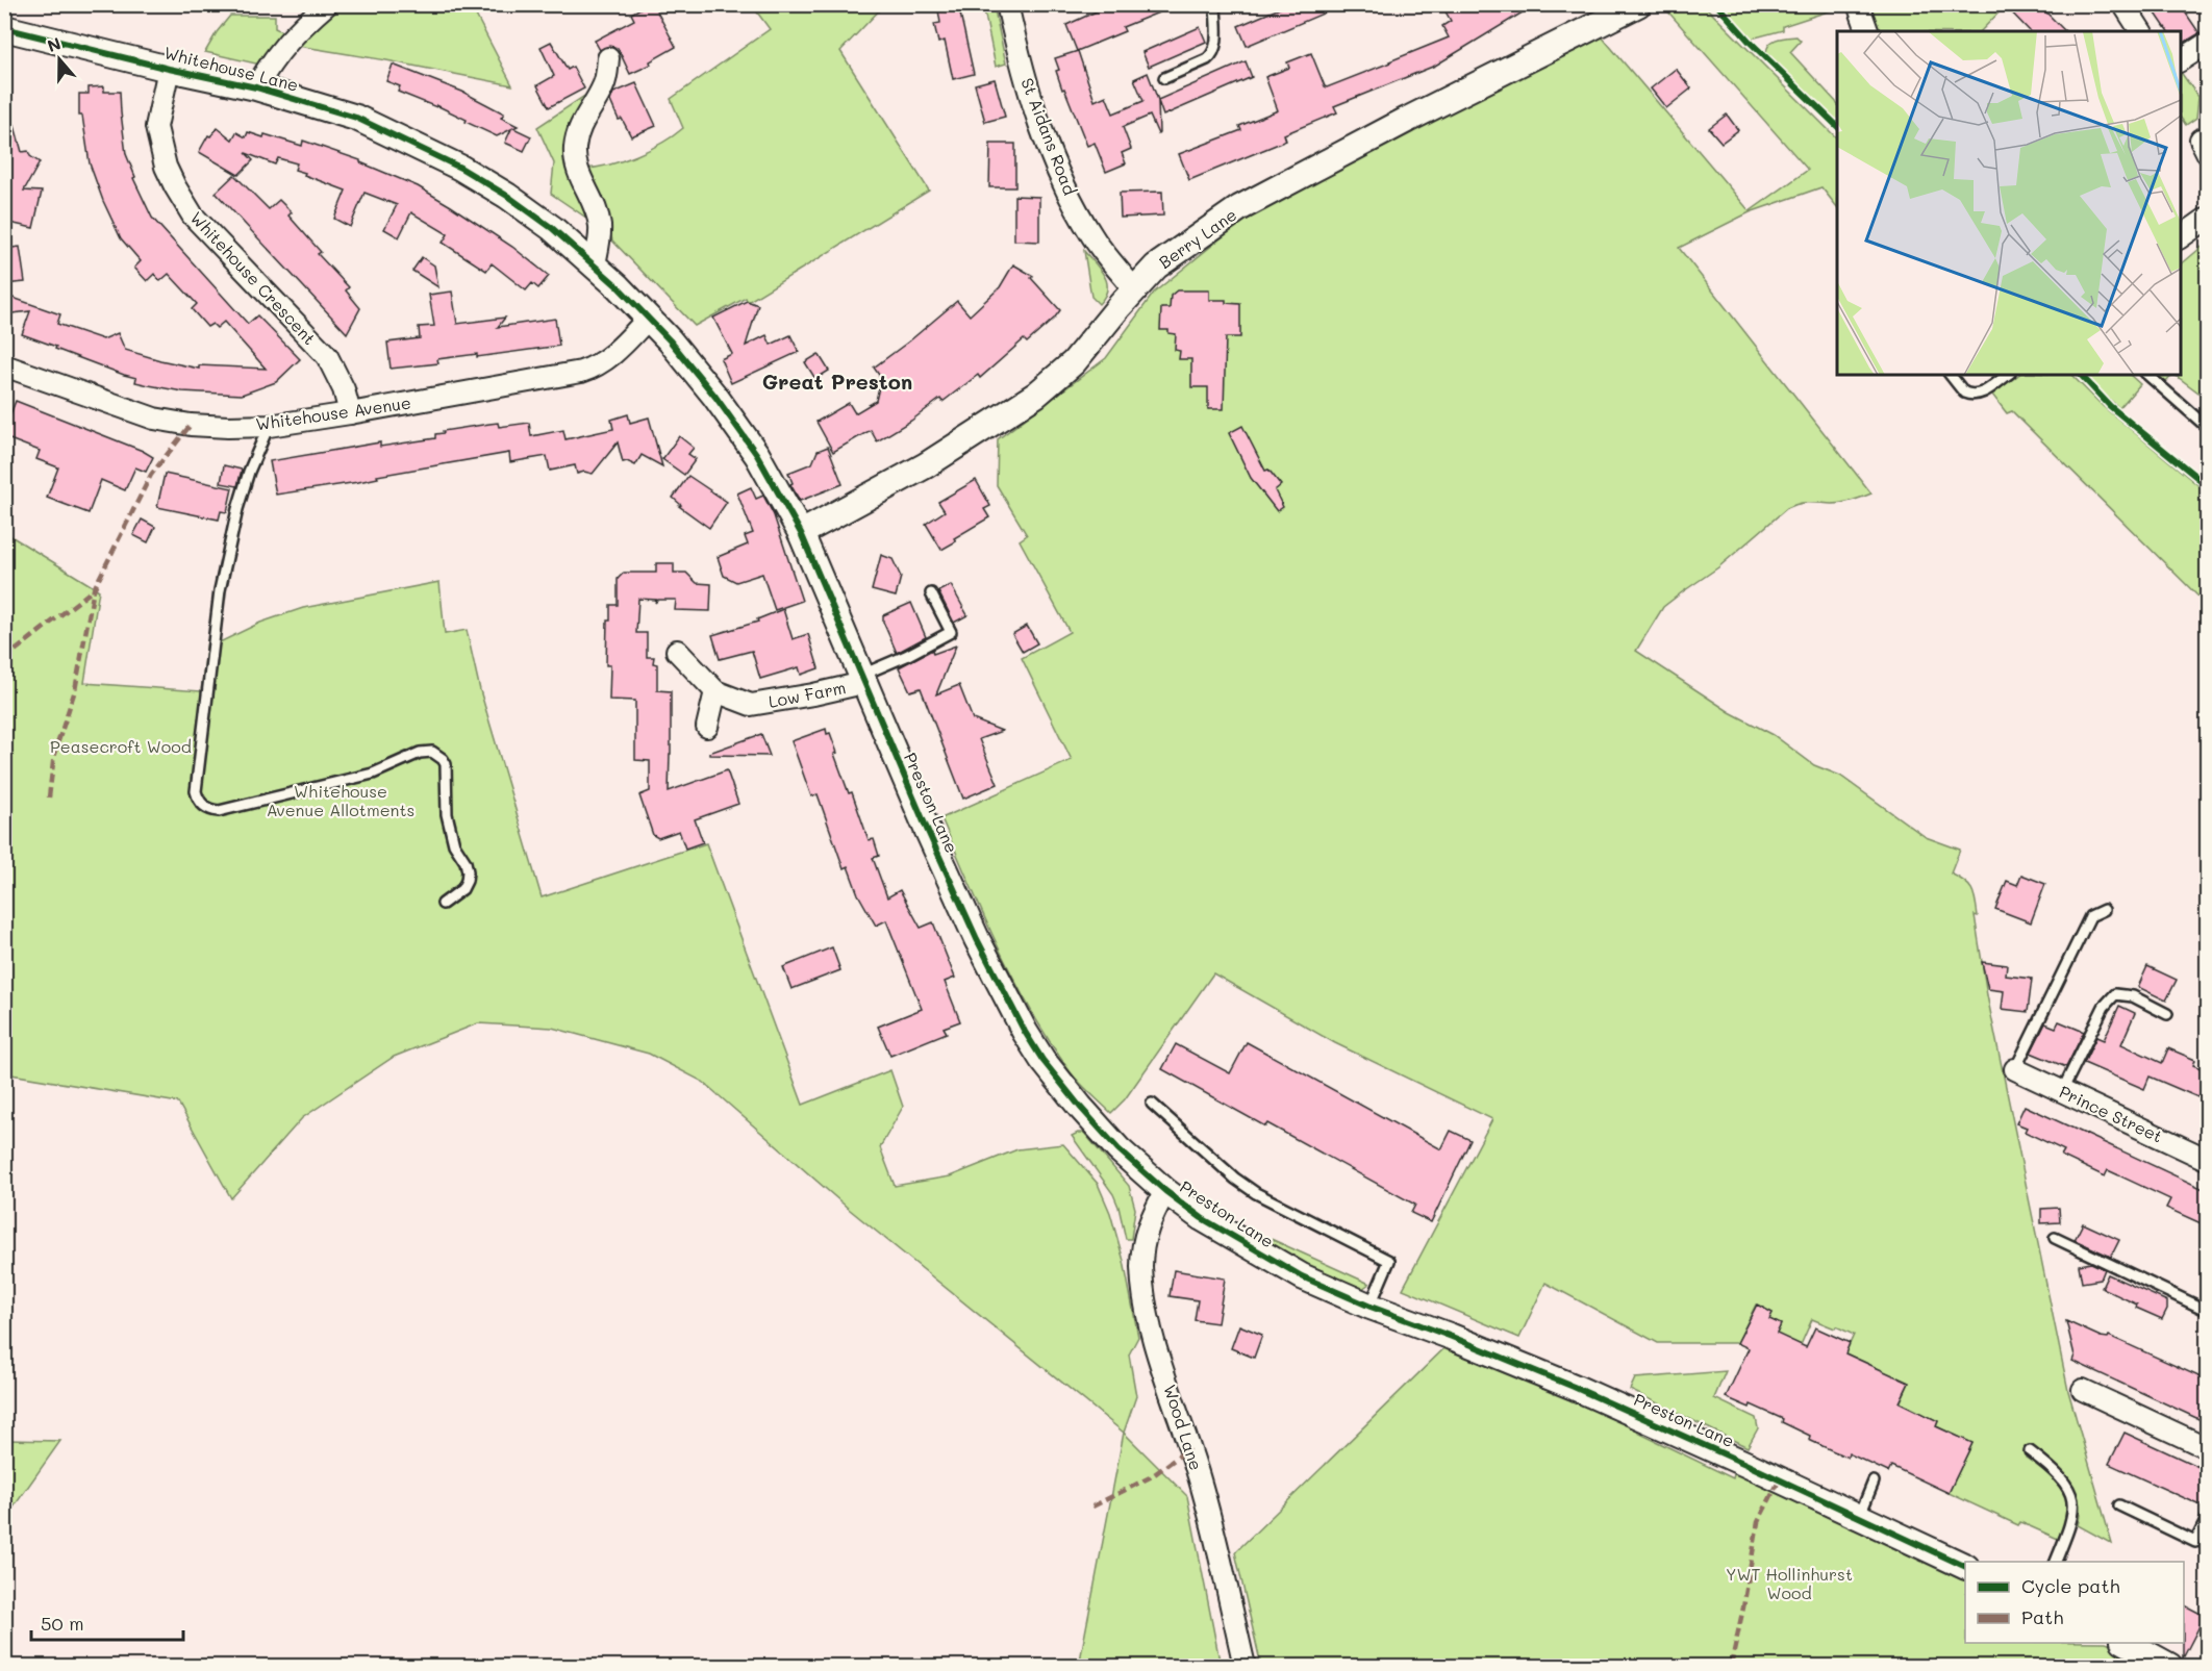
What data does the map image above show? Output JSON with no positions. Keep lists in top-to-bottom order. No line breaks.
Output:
{"streets":{"street":["Whitehouse Lane","St Aidans Road","Berry Lane","Whitehouse Crescent","Whitehouse Avenue","Low Farm","Preston Lane","Prince Street","Wood Lane"]},"crossings":[["Whitehouse Lane","Berry Lane"],["Whitehouse Lane","Whitehouse Crescent"],["Whitehouse Lane","Whitehouse Avenue"],["Whitehouse Lane","Preston Lane"],["St Aidans Road","Berry Lane"],["Berry Lane","Preston Lane"],["Whitehouse Crescent","Whitehouse Avenue"],["Low Farm","Preston Lane"],["Preston Lane","Wood Lane"]],"districts":["Great Preston"],"parks":["Peasecroft Wood","Whitehouse Avenue Allotments","YWT Hollinhurst Wood"],"legend":["Cycle path","Path"],"scale_bar":"50 m","north":"top"}
